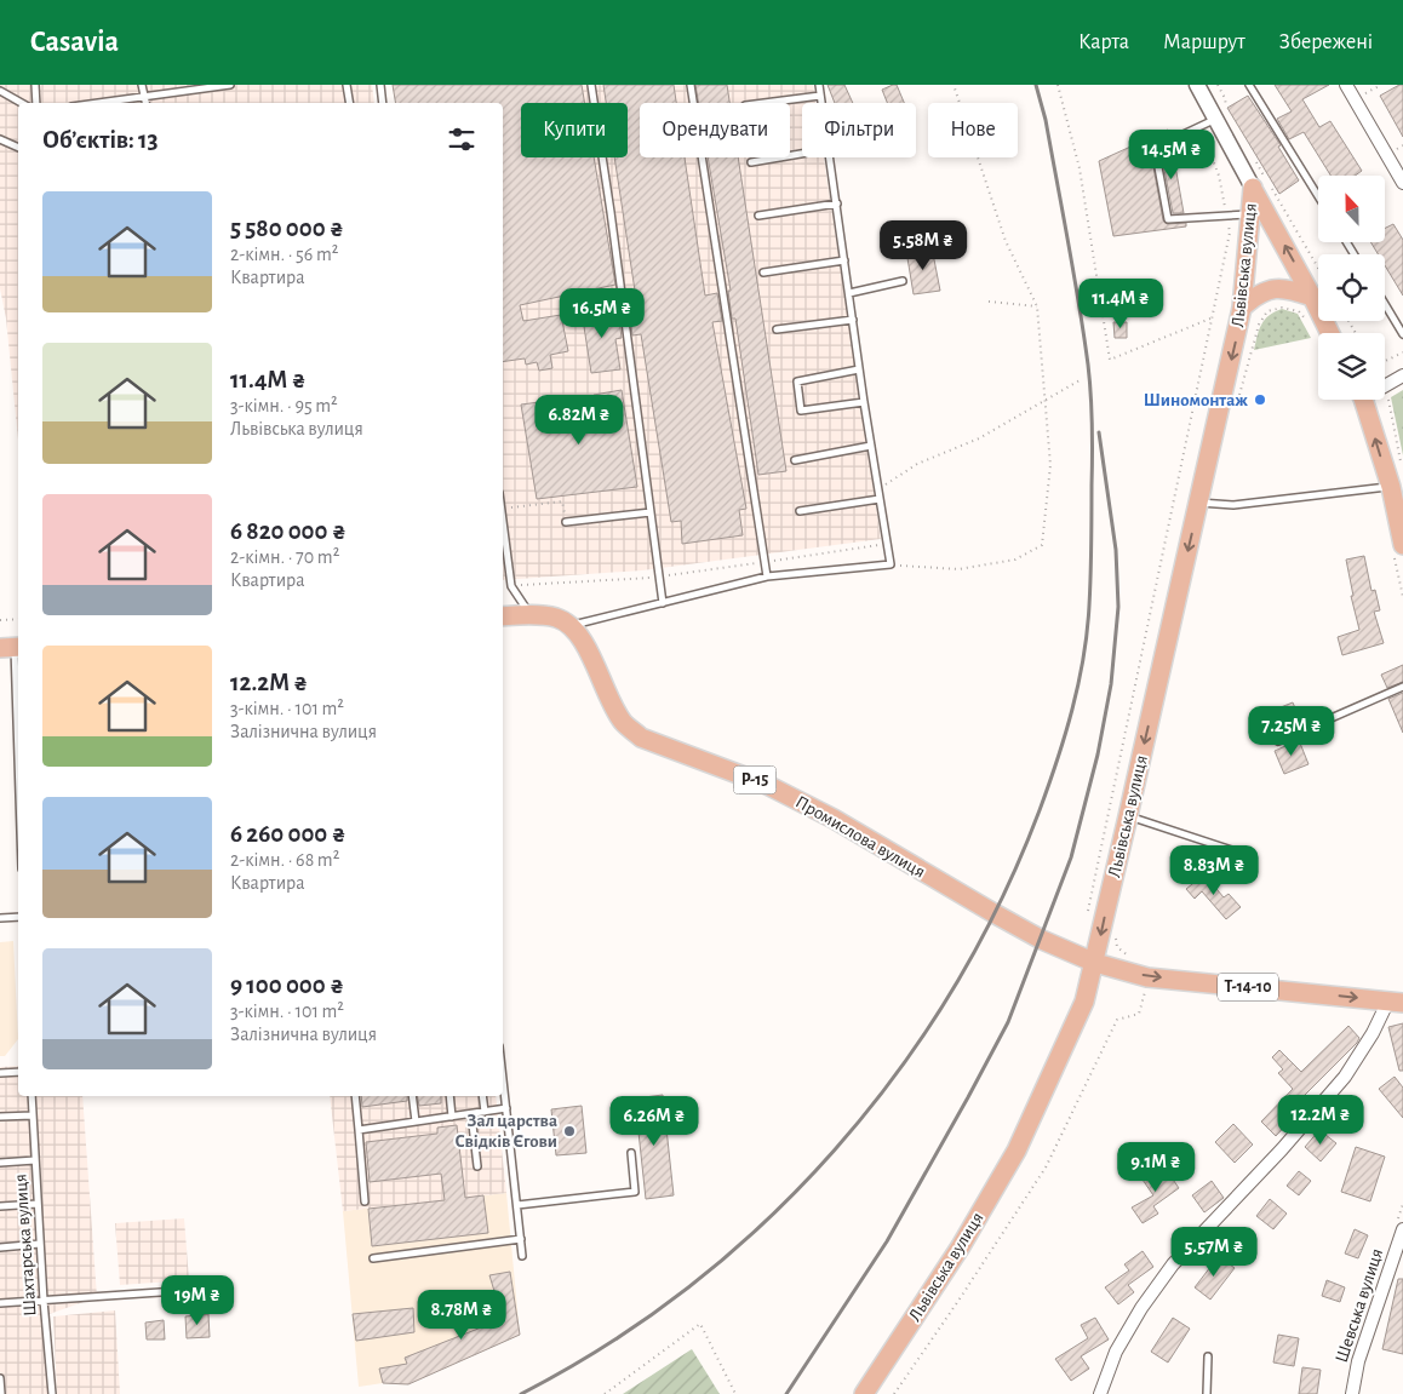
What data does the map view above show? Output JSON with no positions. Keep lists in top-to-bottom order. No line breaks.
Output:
{"streets":{"main road":["Львівська вулиця","Р-15","Промислова вулиця","Т-14-10"],"street":["Шевська вулиця"],"lane":["Шахтарська вулиця"]},"crossings":[["Львівська вулиця","Промислова вулиця"],["Львівська вулиця","Т-14-10"],["Промислова вулиця","Т-14-10"]],"one_way":["Львівська вулиця"],"places":["Шиномонтаж","Зал царства Свідків Єгови"],"north":"top","page":{"header":"Casavia","nav":["Карта","Маршрут","Збережені"],"chip":["Купити","Орендувати","Фільтри","Нове"],"heading":"Об’єктів: 13","price":["14.5M ₴","5.58M ₴","11.4M ₴","16.5M ₴","6.82M ₴","7.25M ₴","8.83M ₴","12.2M ₴","6.26M ₴","9.1M ₴","5.57M ₴","19M ₴","8.78M ₴"],"list":[{"name":"5 580 000 ₴","note":"2-кімн. · 56 m² · Квартира"},{"name":"11.4M ₴","note":"3-кімн. · 95 m² · Львівська вулиця"},{"name":"6 820 000 ₴","note":"2-кімн. · 70 m² · Квартира"},{"name":"12.2M ₴","note":"3-кімн. · 101 m² · Залізнична вулиця"},{"name":"6 260 000 ₴","note":"2-кімн. · 68 m² · Квартира"},{"name":"9 100 000 ₴","note":"3-кімн. · 101 m² · Залізнична вулиця"}]}}
